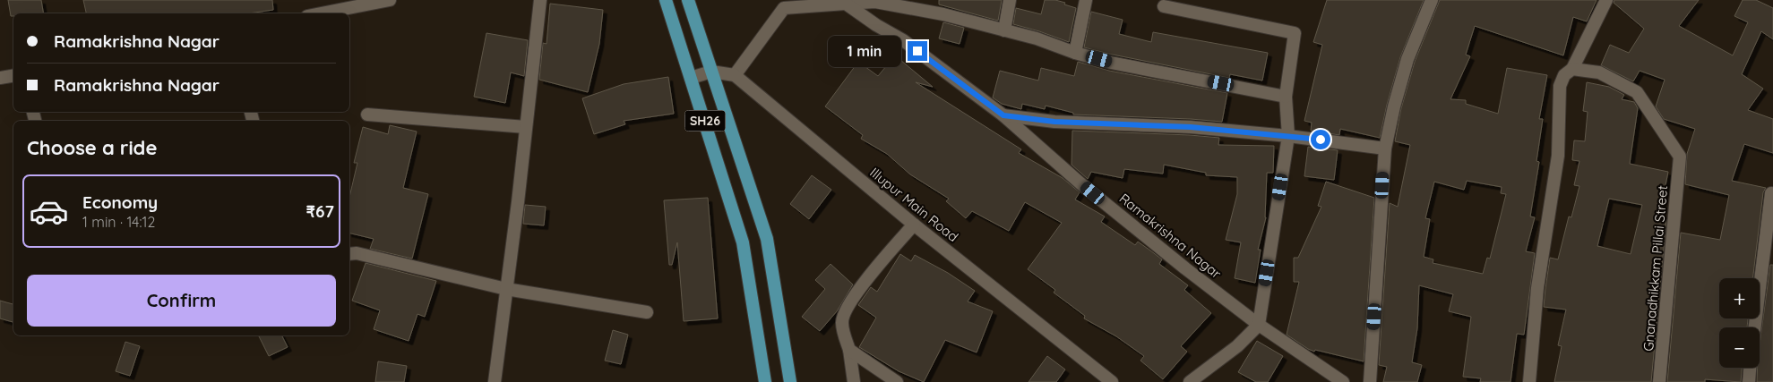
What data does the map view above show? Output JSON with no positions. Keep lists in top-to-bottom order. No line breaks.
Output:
{"streets":{"main road":["SH26"],"street":["Illupur Main Road","Ramakrishna Nagar","Gnanadhikkam Pillai Street"]},"page":{"banner":["Ramakrishna Nagar","Ramakrishna Nagar"],"bubble":"1 min","heading":"Choose a ride","list":[{"name":"Economy","note":"1 min · 14:12","value":"₹67"}],"buttons":"Confirm","map_buttons":["+","−"]}}
